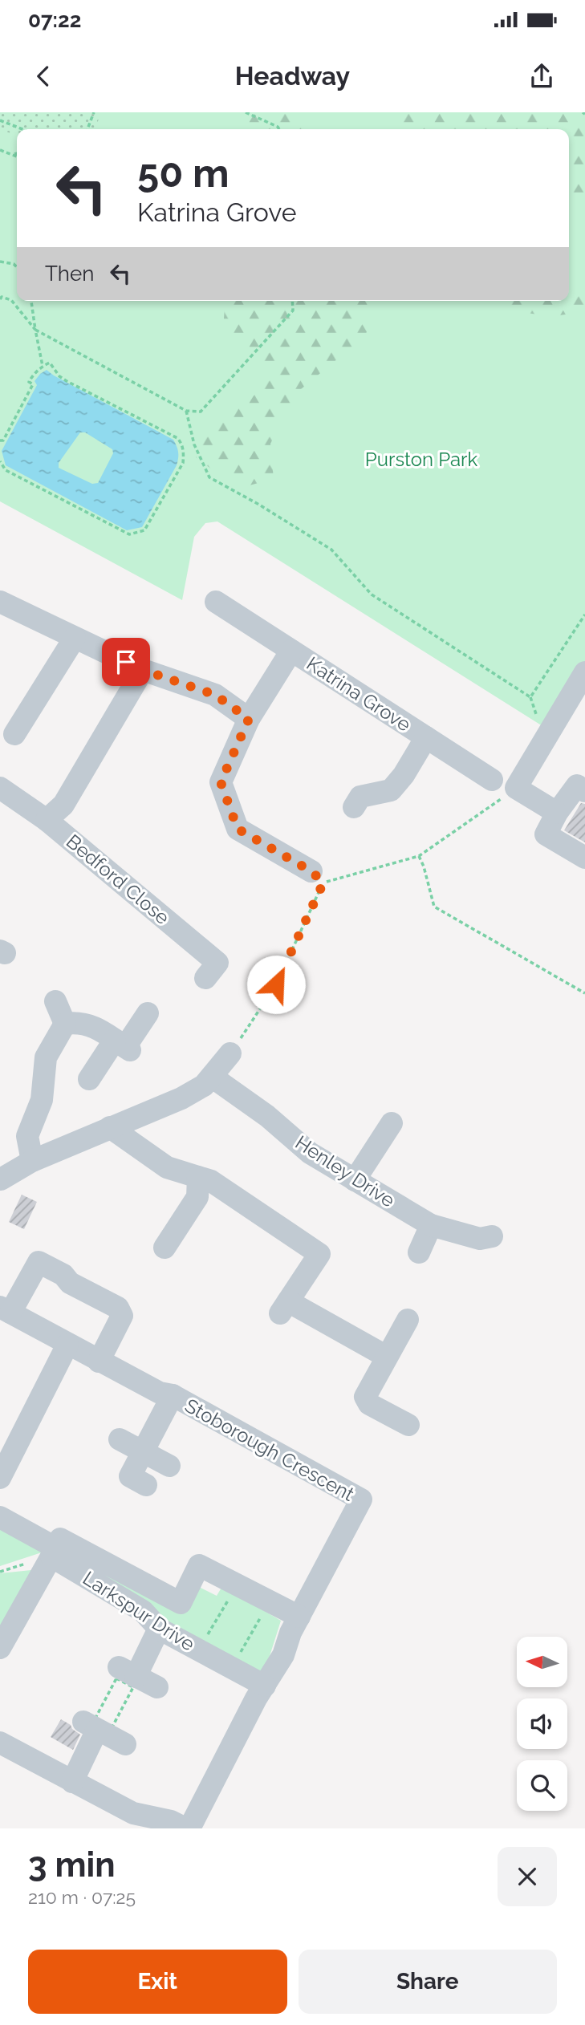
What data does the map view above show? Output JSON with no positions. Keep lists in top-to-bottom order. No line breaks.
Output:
{"streets":{"street":["Katrina Grove","Bedford Close","Henley Drive","Stoborough Crescent","Larkspur Drive"]},"crossings":[["Stoborough Crescent","Larkspur Drive"]],"parks":["Purston Park"],"north":"left","page":{"status":"07:22","header":"Headway","turn":["50 m","Katrina Grove"],"then":"Then","heading":["3 min","210 m · 07:25"],"buttons":["Exit","Share"]}}
